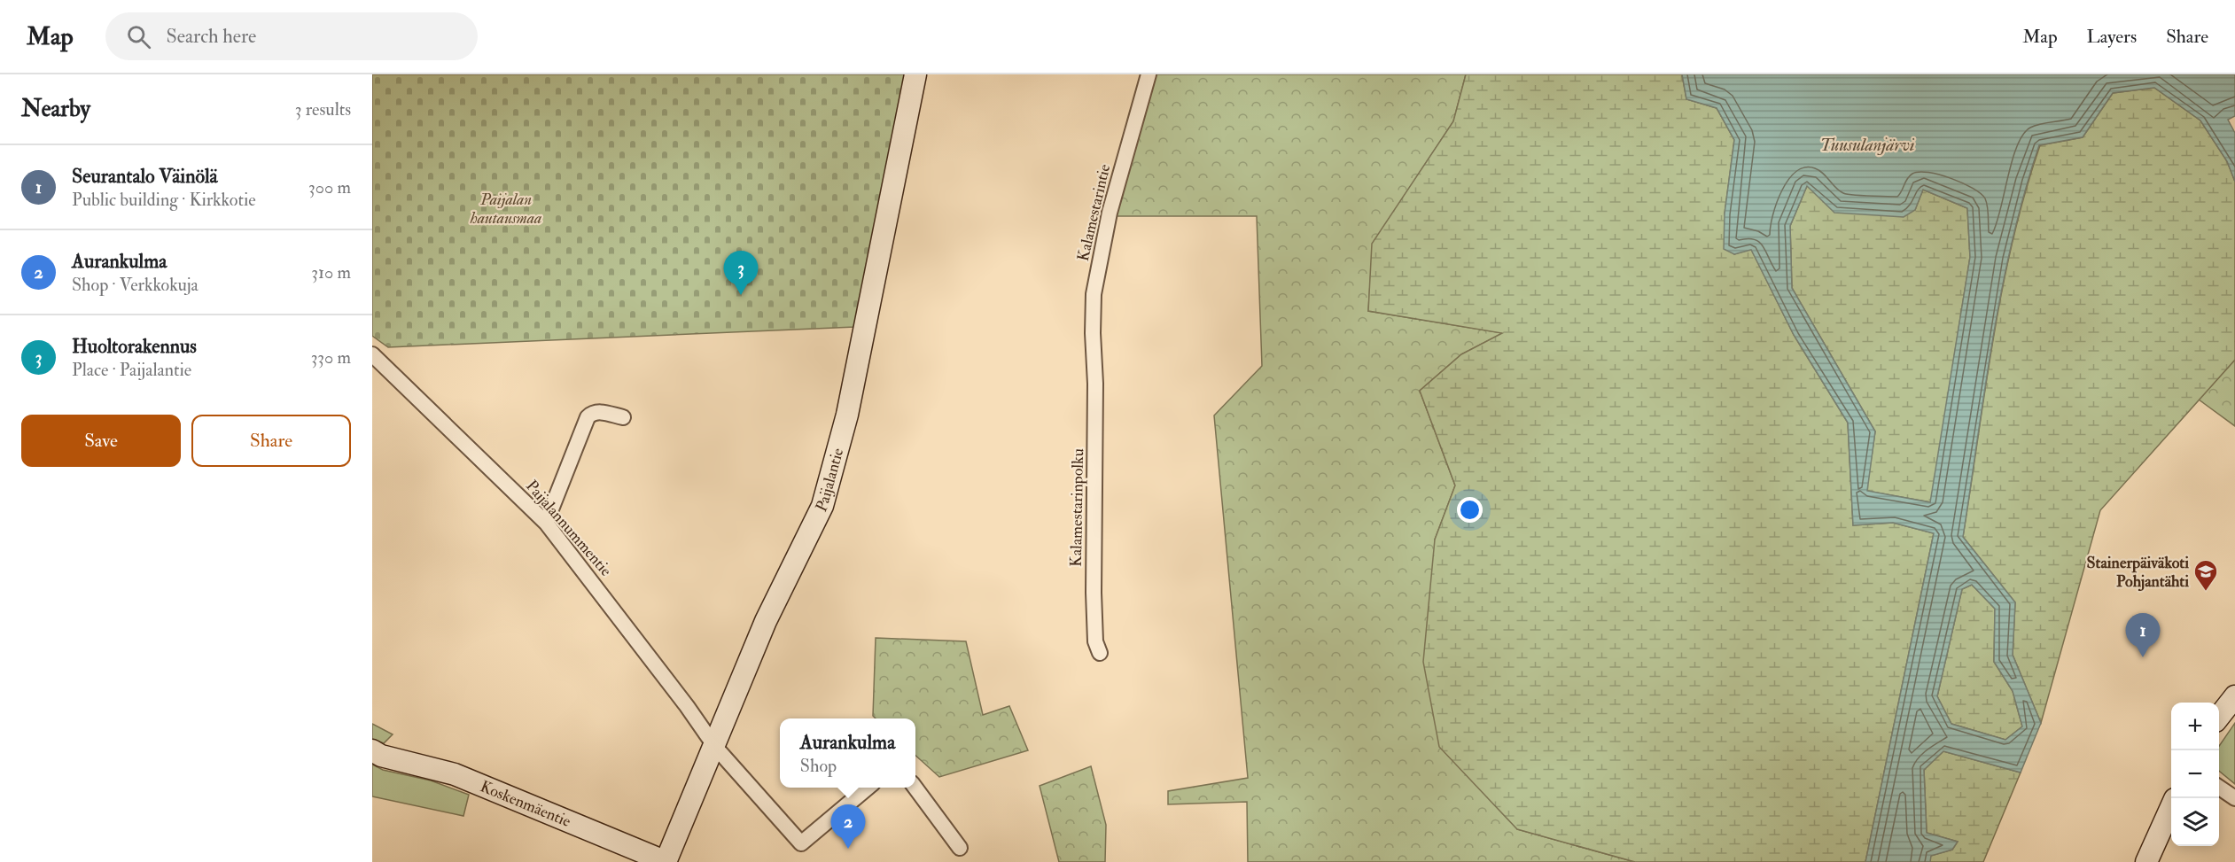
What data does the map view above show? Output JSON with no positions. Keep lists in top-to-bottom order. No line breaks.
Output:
{"streets":{"street":["Kalamestarintie","Paijalantie","Kalamestarinpolku","Paijalannummentie","Koskenmäentie"]},"crossings":[["Kalamestarintie","Kalamestarinpolku"],["Paijalantie","Paijalannummentie"],["Paijalantie","Koskenmäentie"]],"water":["Tuusulanjärvi"],"parks":["Paijalan hautausmaa"],"places":{"school or university":["Stainerpäiväkoti Pohjantähti"]},"page":{"header":"Map","search":"Search here","nav":["Map","Layers","Share"],"heading":["Nearby","3 results"],"list":[{"mark":"1","name":"Seurantalo Väinölä","note":"Public building · Kirkkotie","value":"300 m"},{"mark":"2","name":"Aurankulma","note":"Shop · Verkkokuja","value":"310 m"},{"mark":"3","name":"Huoltorakennus","note":"Place · Paijalantie","value":"330 m"}],"pins":["3","1","2"],"buttons":["Save","Share"],"map_buttons":["+","−"],"popup":["Aurankulma","Shop"]}}
